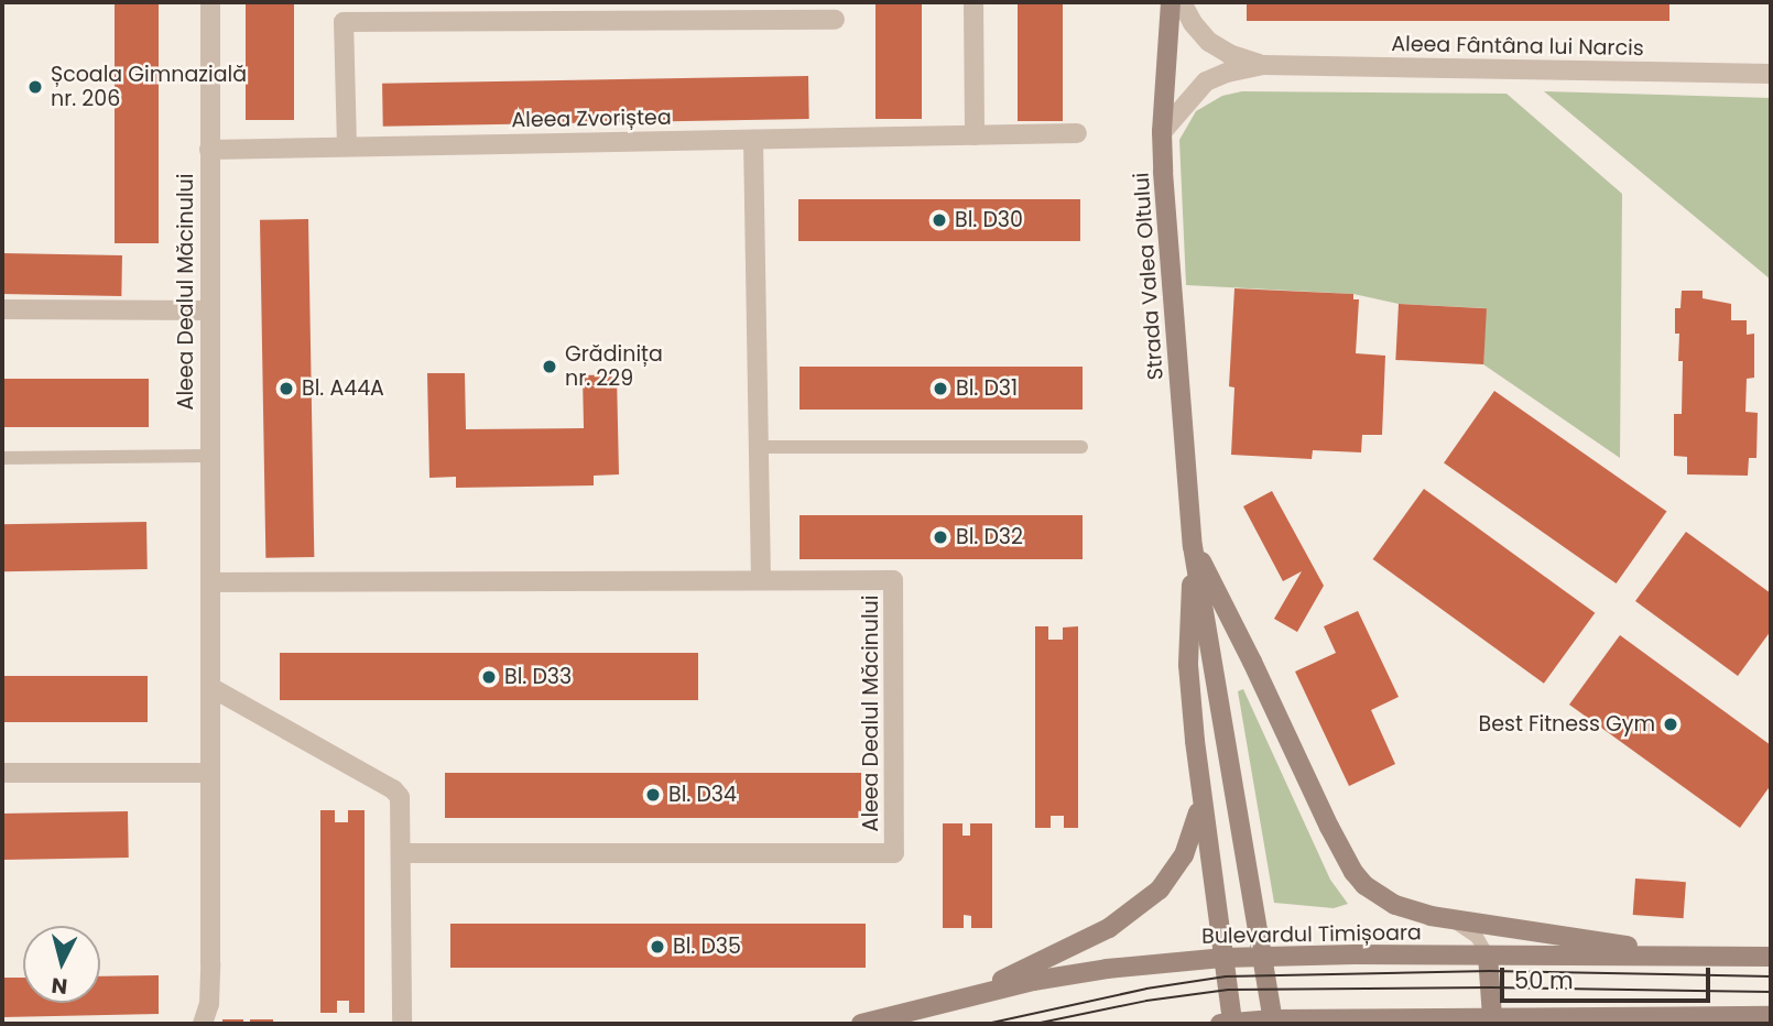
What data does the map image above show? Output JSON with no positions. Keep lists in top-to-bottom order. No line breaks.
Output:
{"streets":{"main road":["Strada Valea Oltului","Bulevardul Timișoara"],"street":["Aleea Fântâna lui Narcis","Aleea Zvoriștea","Aleea Dealul Măcinului"]},"crossings":[["Aleea Fântâna lui Narcis","Strada Valea Oltului"],["Aleea Zvoriștea","Aleea Dealul Măcinului"],["Strada Valea Oltului","Bulevardul Timișoara"]],"places":["Școala Gimnazială nr. 206","Bl. D30","Grădinița nr. 229","Bl. A44A","Bl. D31","Bl. D32","Bl. D33","Best Fitness Gym","Bl. D34","Bl. D35"],"scale_bar":"50 m","north":"bottom"}
